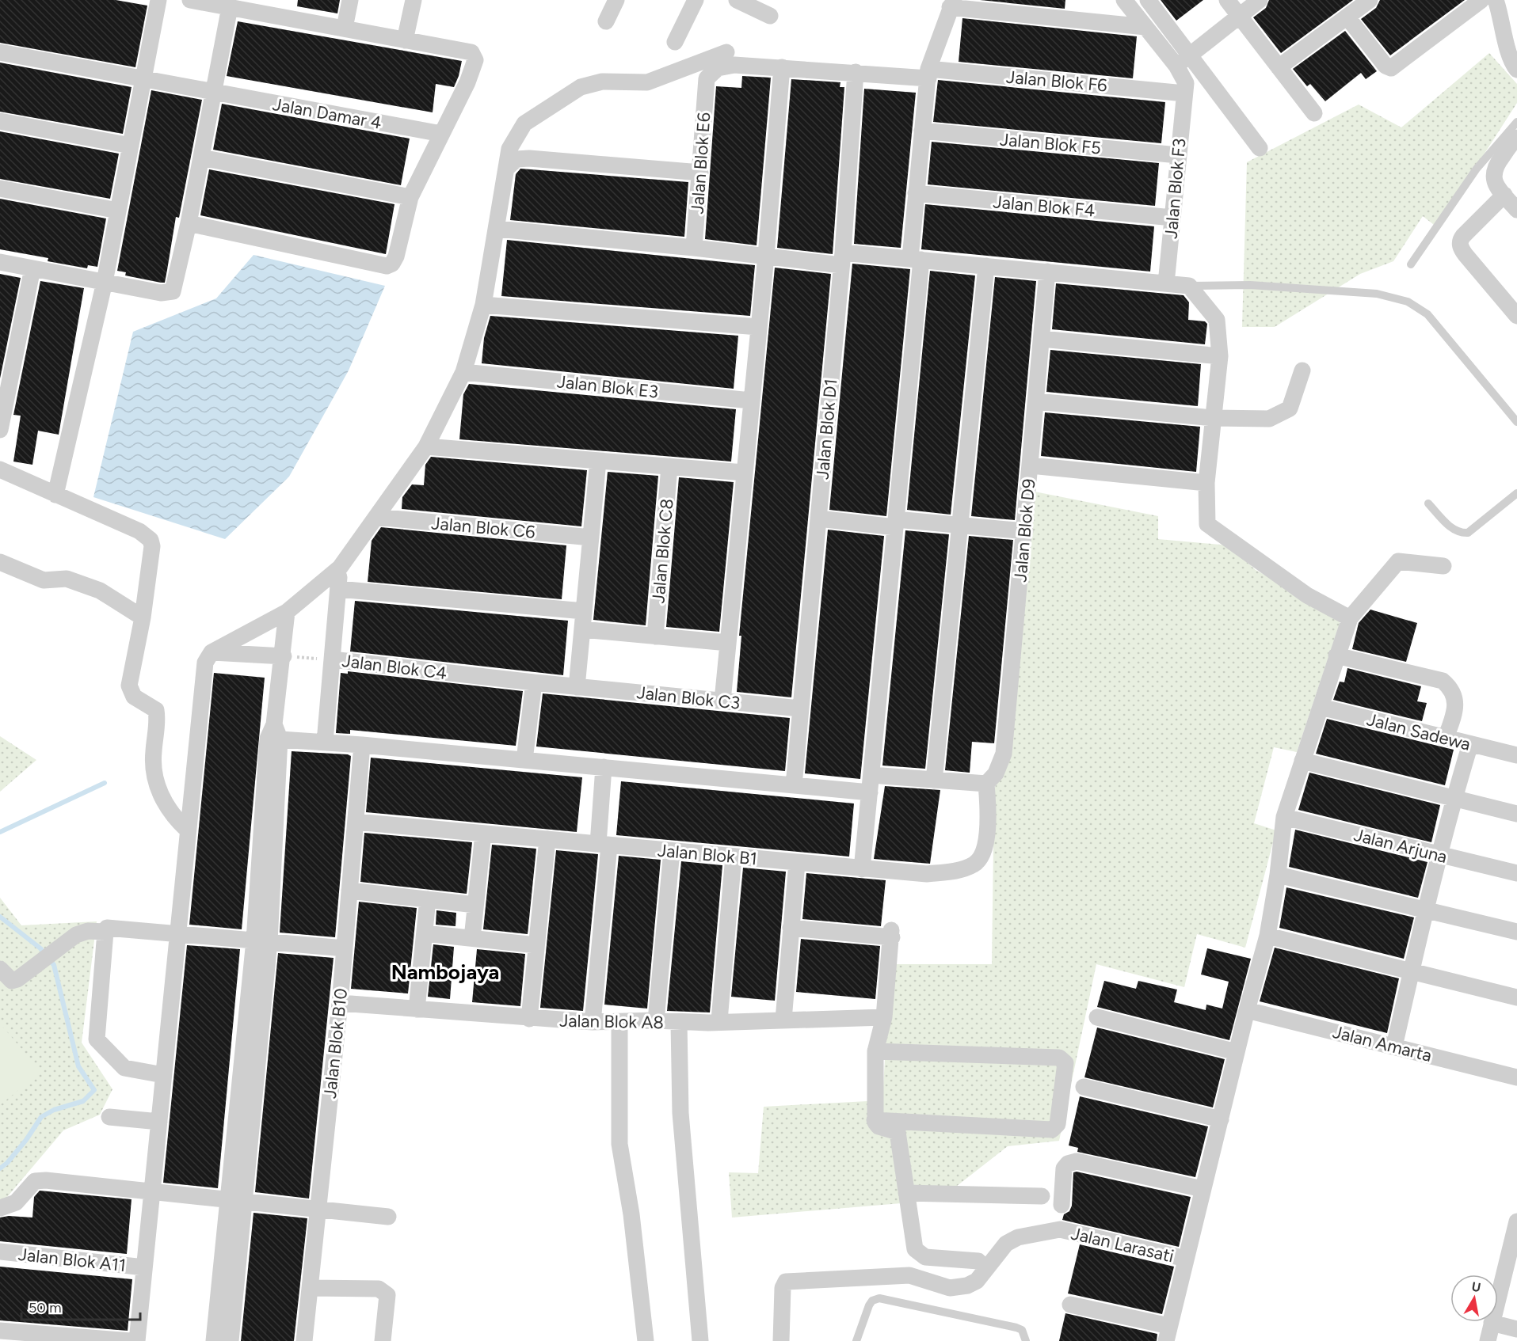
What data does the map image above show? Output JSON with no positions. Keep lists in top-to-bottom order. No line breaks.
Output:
{"streets":{"street":["Jalan Blok F6","Jalan Damar 4","Jalan Blok F5","Jalan Blok E6","Jalan Blok F3","Jalan Blok F4","Jalan Blok E3","Jalan Blok D1","Jalan Blok C6","Jalan Blok D9","Jalan Blok C8","Jalan Blok C4","Jalan Blok C3","Jalan Sadewa","Jalan Arjuna","Jalan Blok B1","Jalan Blok A8","Jalan Blok B10","Jalan Amarta","Jalan Larasati","Jalan Blok A11"]},"crossings":[["Jalan Blok F6","Jalan Blok E6"],["Jalan Blok F6","Jalan Blok F3"],["Jalan Blok F6","Jalan Blok D1"],["Jalan Blok F5","Jalan Blok F3"],["Jalan Blok F3","Jalan Blok F4"],["Jalan Blok D1","Jalan Blok C3"],["Jalan Blok D9","Jalan Blok B1"],["Jalan Blok C4","Jalan Blok C3"],["Jalan Blok B1","Jalan Blok B10"],["Jalan Blok A8","Jalan Blok B10"]],"districts":["Nambojaya"],"scale_bar":"50 m","north":"top"}
